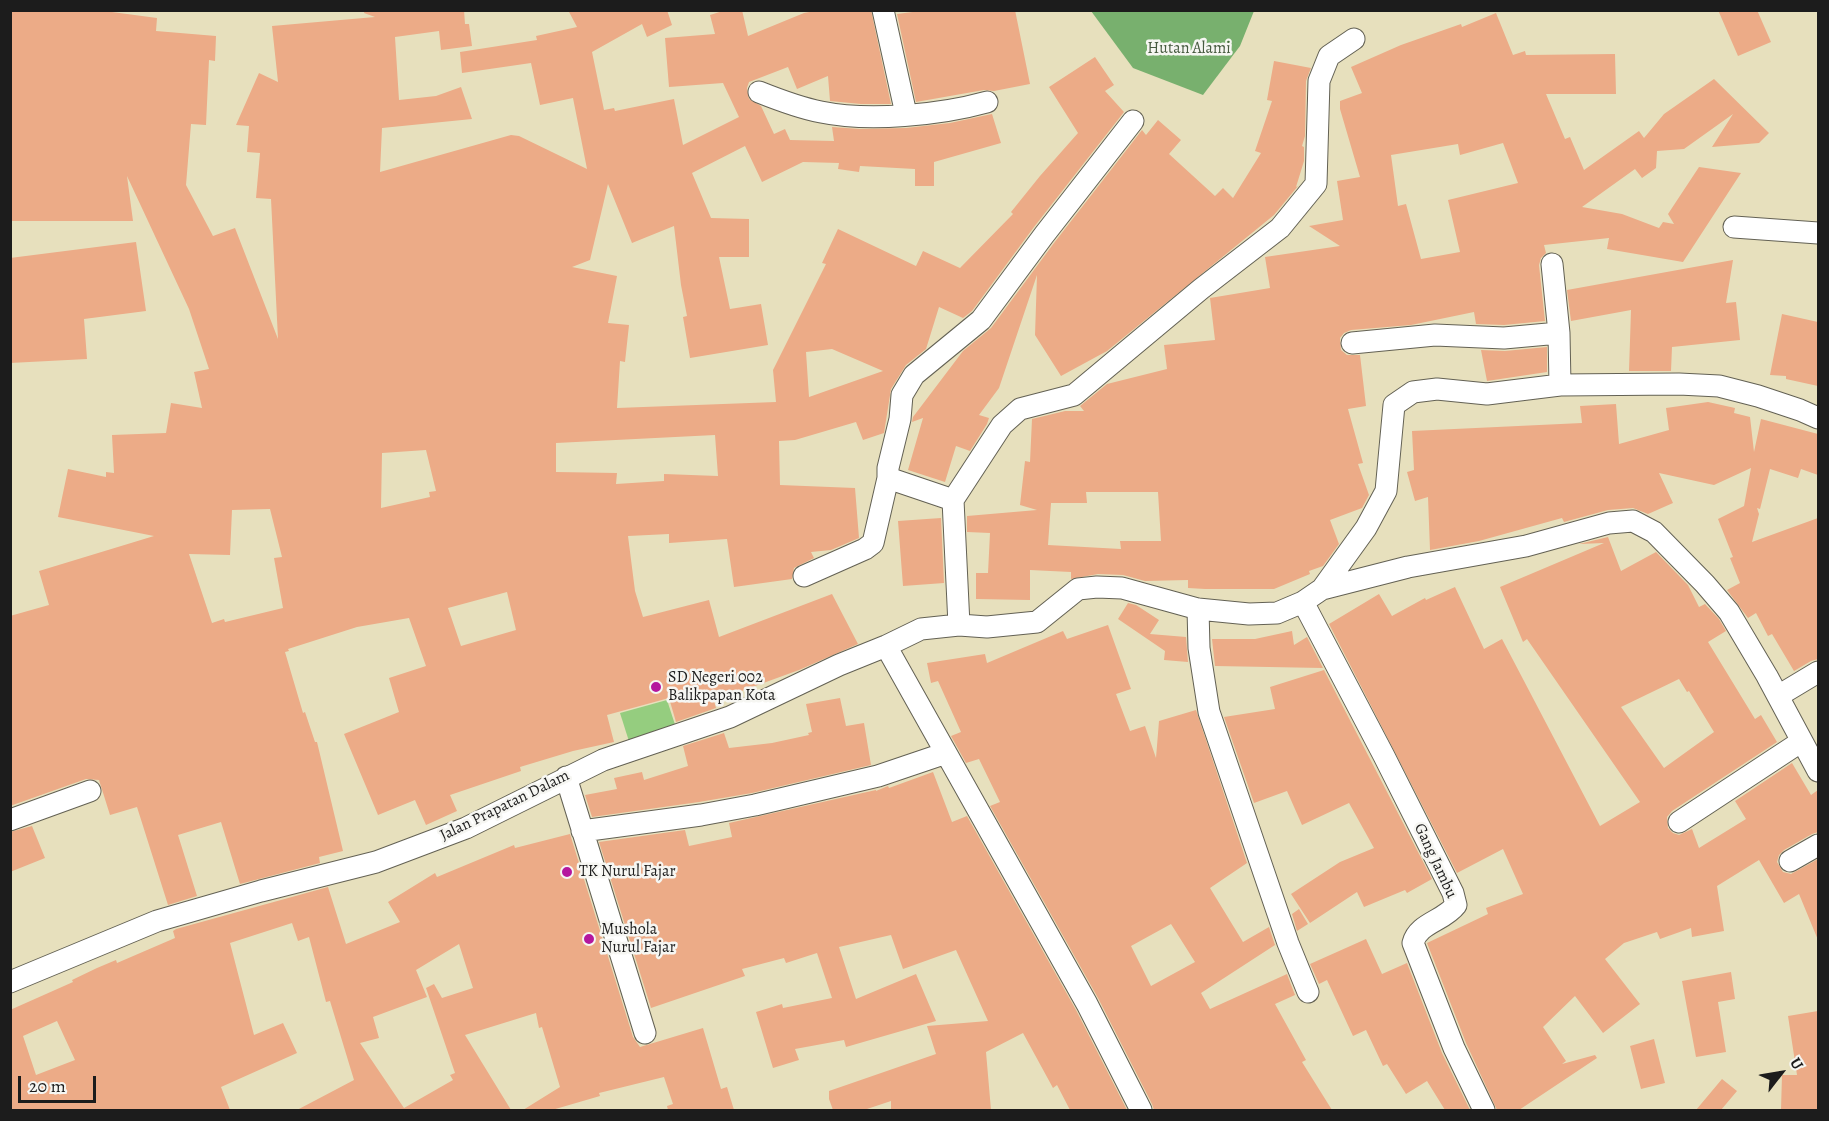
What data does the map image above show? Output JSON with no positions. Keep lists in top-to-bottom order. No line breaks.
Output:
{"streets":{"street":["Jalan Prapatan Dalam","Gang Jambu"]},"crossings":[["Jalan Prapatan Dalam","Gang Jambu"]],"parks":["Hutan Alami"],"places":["SD Negeri 002 Balikpapan Kota","TK Nurul Fajar","Mushola Nurul Fajar"],"scale_bar":"20 m","north":"top right"}
